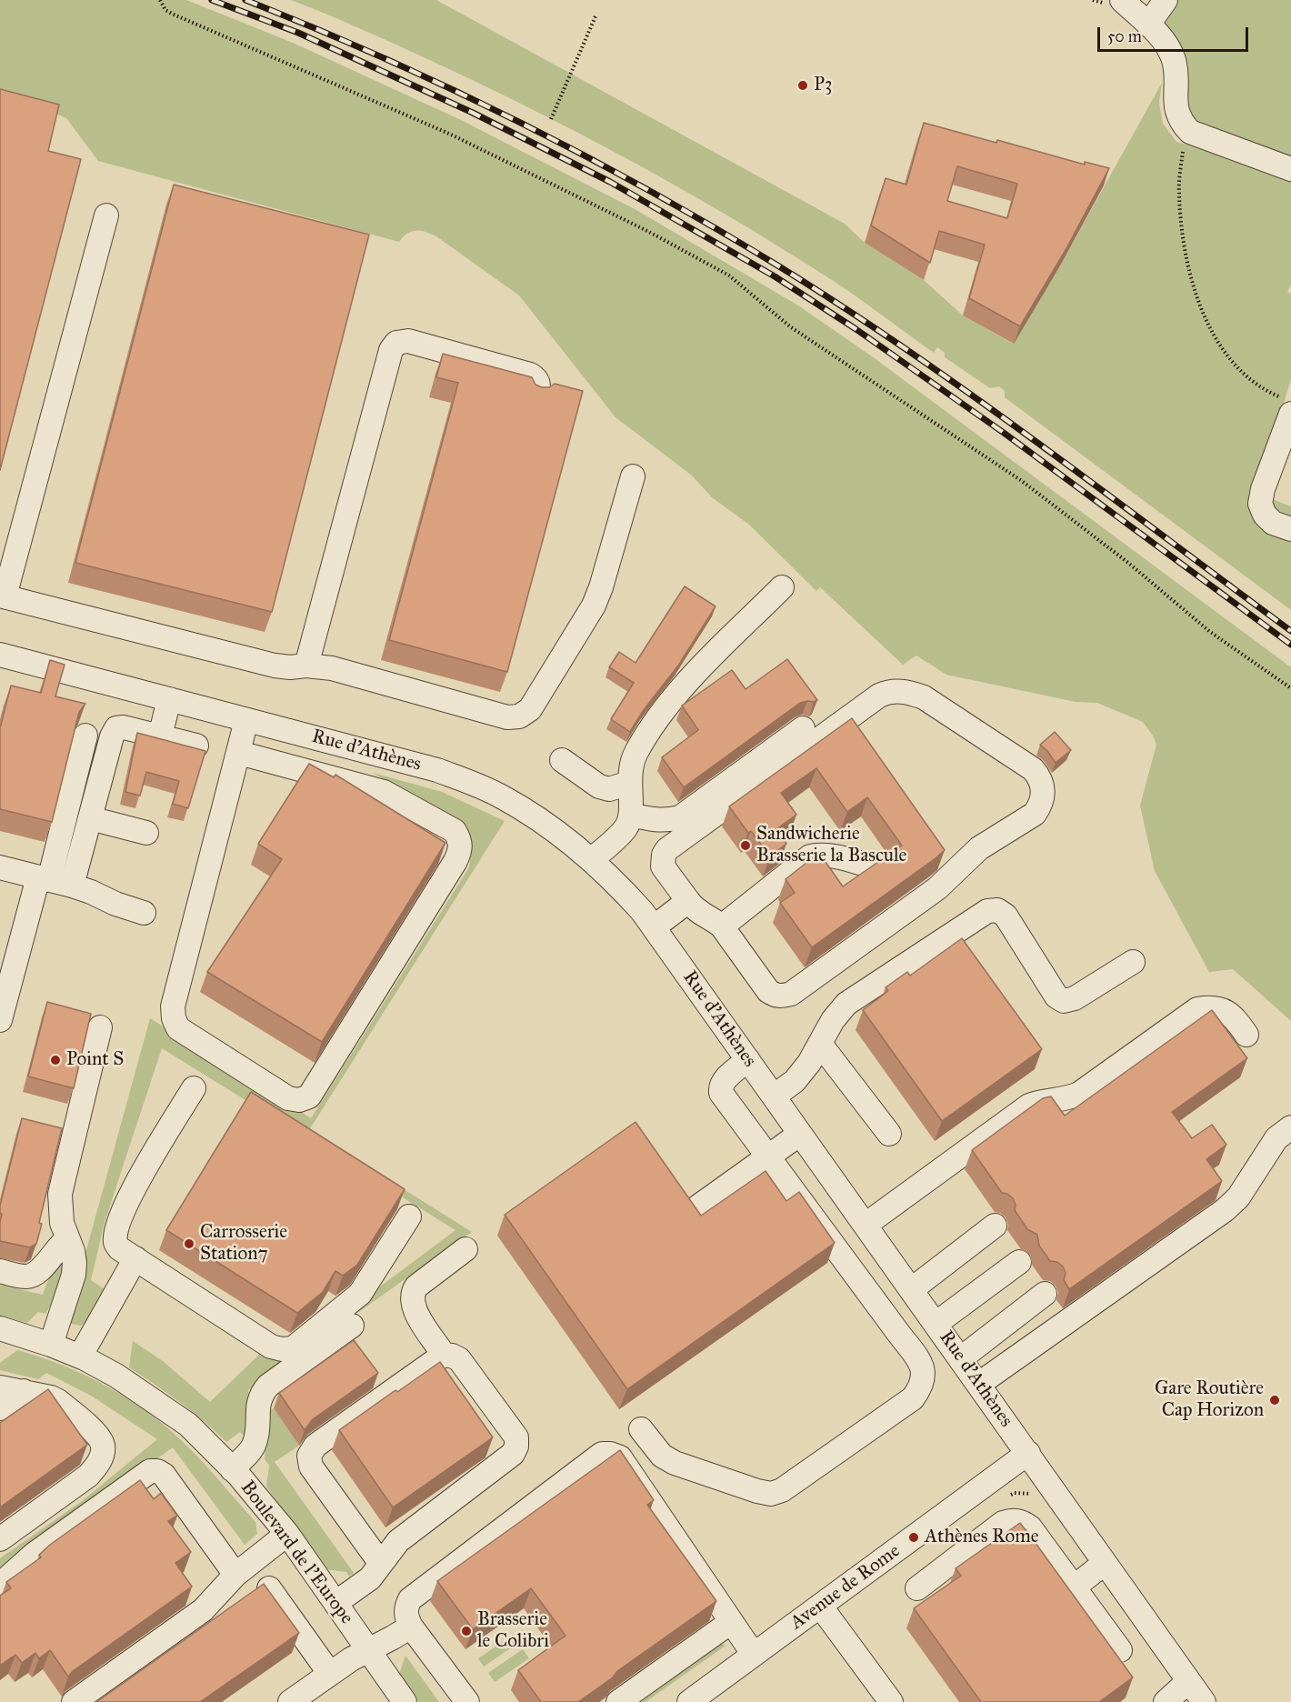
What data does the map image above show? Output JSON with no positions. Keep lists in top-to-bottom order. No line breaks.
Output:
{"streets":{"street":["Rue d'Athènes","Boulevard de l'Europe","Avenue de Rome"]},"crossings":[["Rue d'Athènes","Avenue de Rome"]],"places":["P3","Sandwicherie Brasserie la Bascule","Point S","Carrosserie Station7","Gare Routière Cap Horizon","Athènes Rome","Brasserie le Colibri"],"scale_bar":"50 m"}
